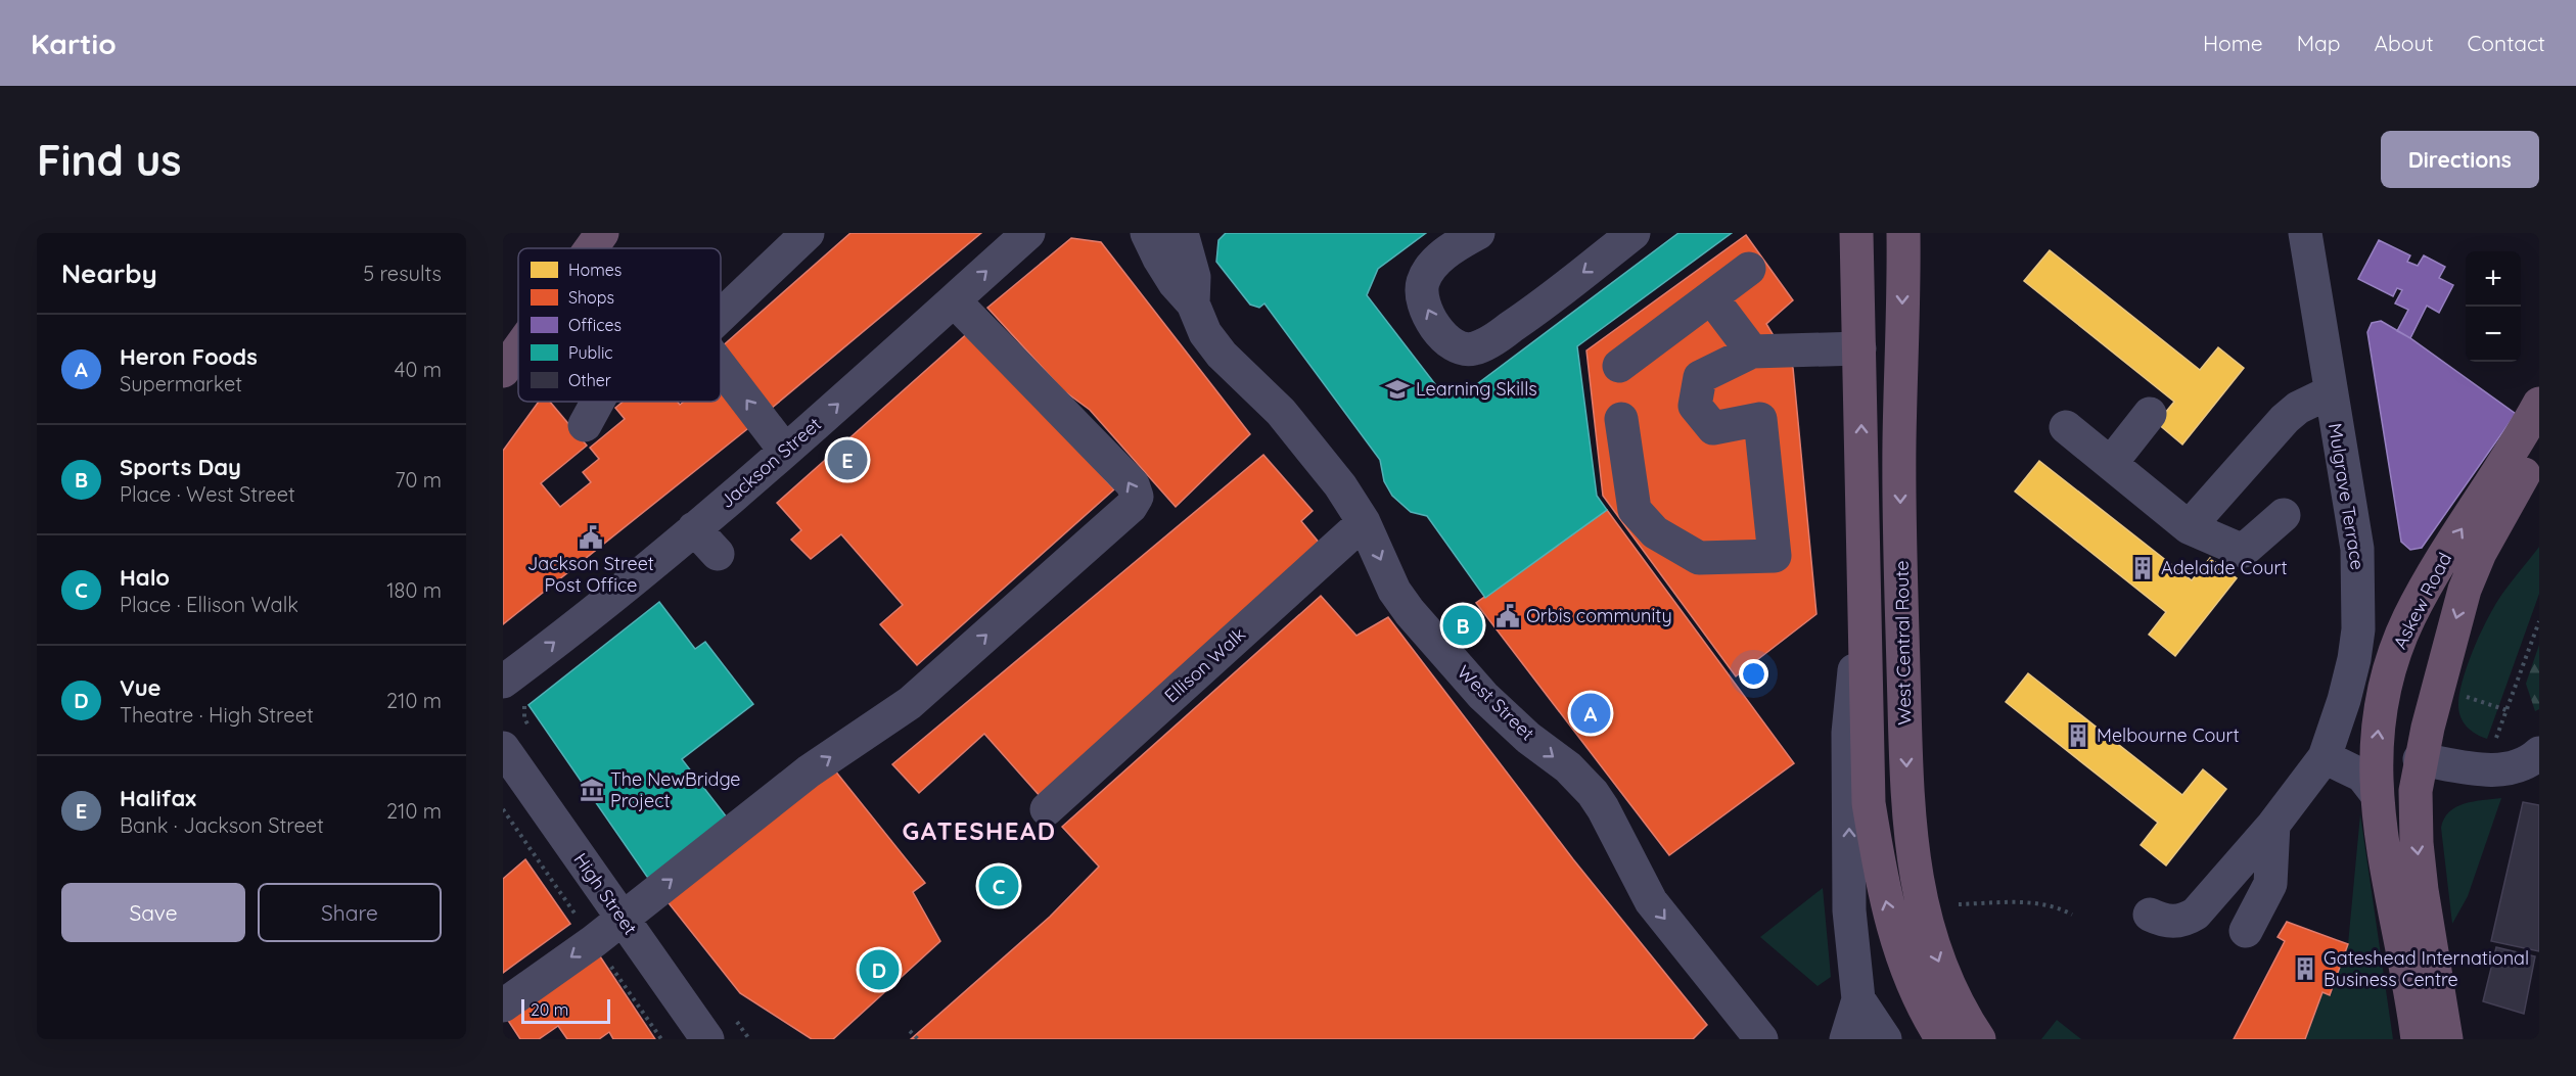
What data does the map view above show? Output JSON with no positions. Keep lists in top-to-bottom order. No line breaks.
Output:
{"streets":{"highway":["Askew Road","West Central Route"],"street":["Jackson Street","Mulgrave Terrace","Ellison Walk","West Street","High Street"]},"crossings":[["Ellison Walk","West Street"]],"one_way":["Jackson Street","West Street"],"districts":["GATESHEAD"],"places":{"school or university":["Learning Skills"],"public building":["Jackson Street Post Office","Orbis community"],"building":["Adelaide Court","Melbourne Court","Gateshead International Business Centre"],"museum":["The NewBridge Project"]},"legend":["Homes","Shops","Offices","Public","Other"],"scale_bar":"20 m","page":{"header":"Kartio","nav":["Home","Map","About","Contact"],"buttons":["Directions",["Save","Share"]],"title":"Find us","heading":["Nearby","5 results"],"map_buttons":["+","−"],"list":[{"mark":"A","name":"Heron Foods","note":"Supermarket","value":"40 m"},{"mark":"B","name":"Sports Day","note":"Place · West Street","value":"70 m"},{"mark":"C","name":"Halo","note":"Place · Ellison Walk","value":"180 m"},{"mark":"D","name":"Vue","note":"Theatre · High Street","value":"210 m"},{"mark":"E","name":"Halifax","note":"Bank · Jackson Street","value":"210 m"}],"pins":["E","B","A","C","D"],"scale":"20 m"}}
